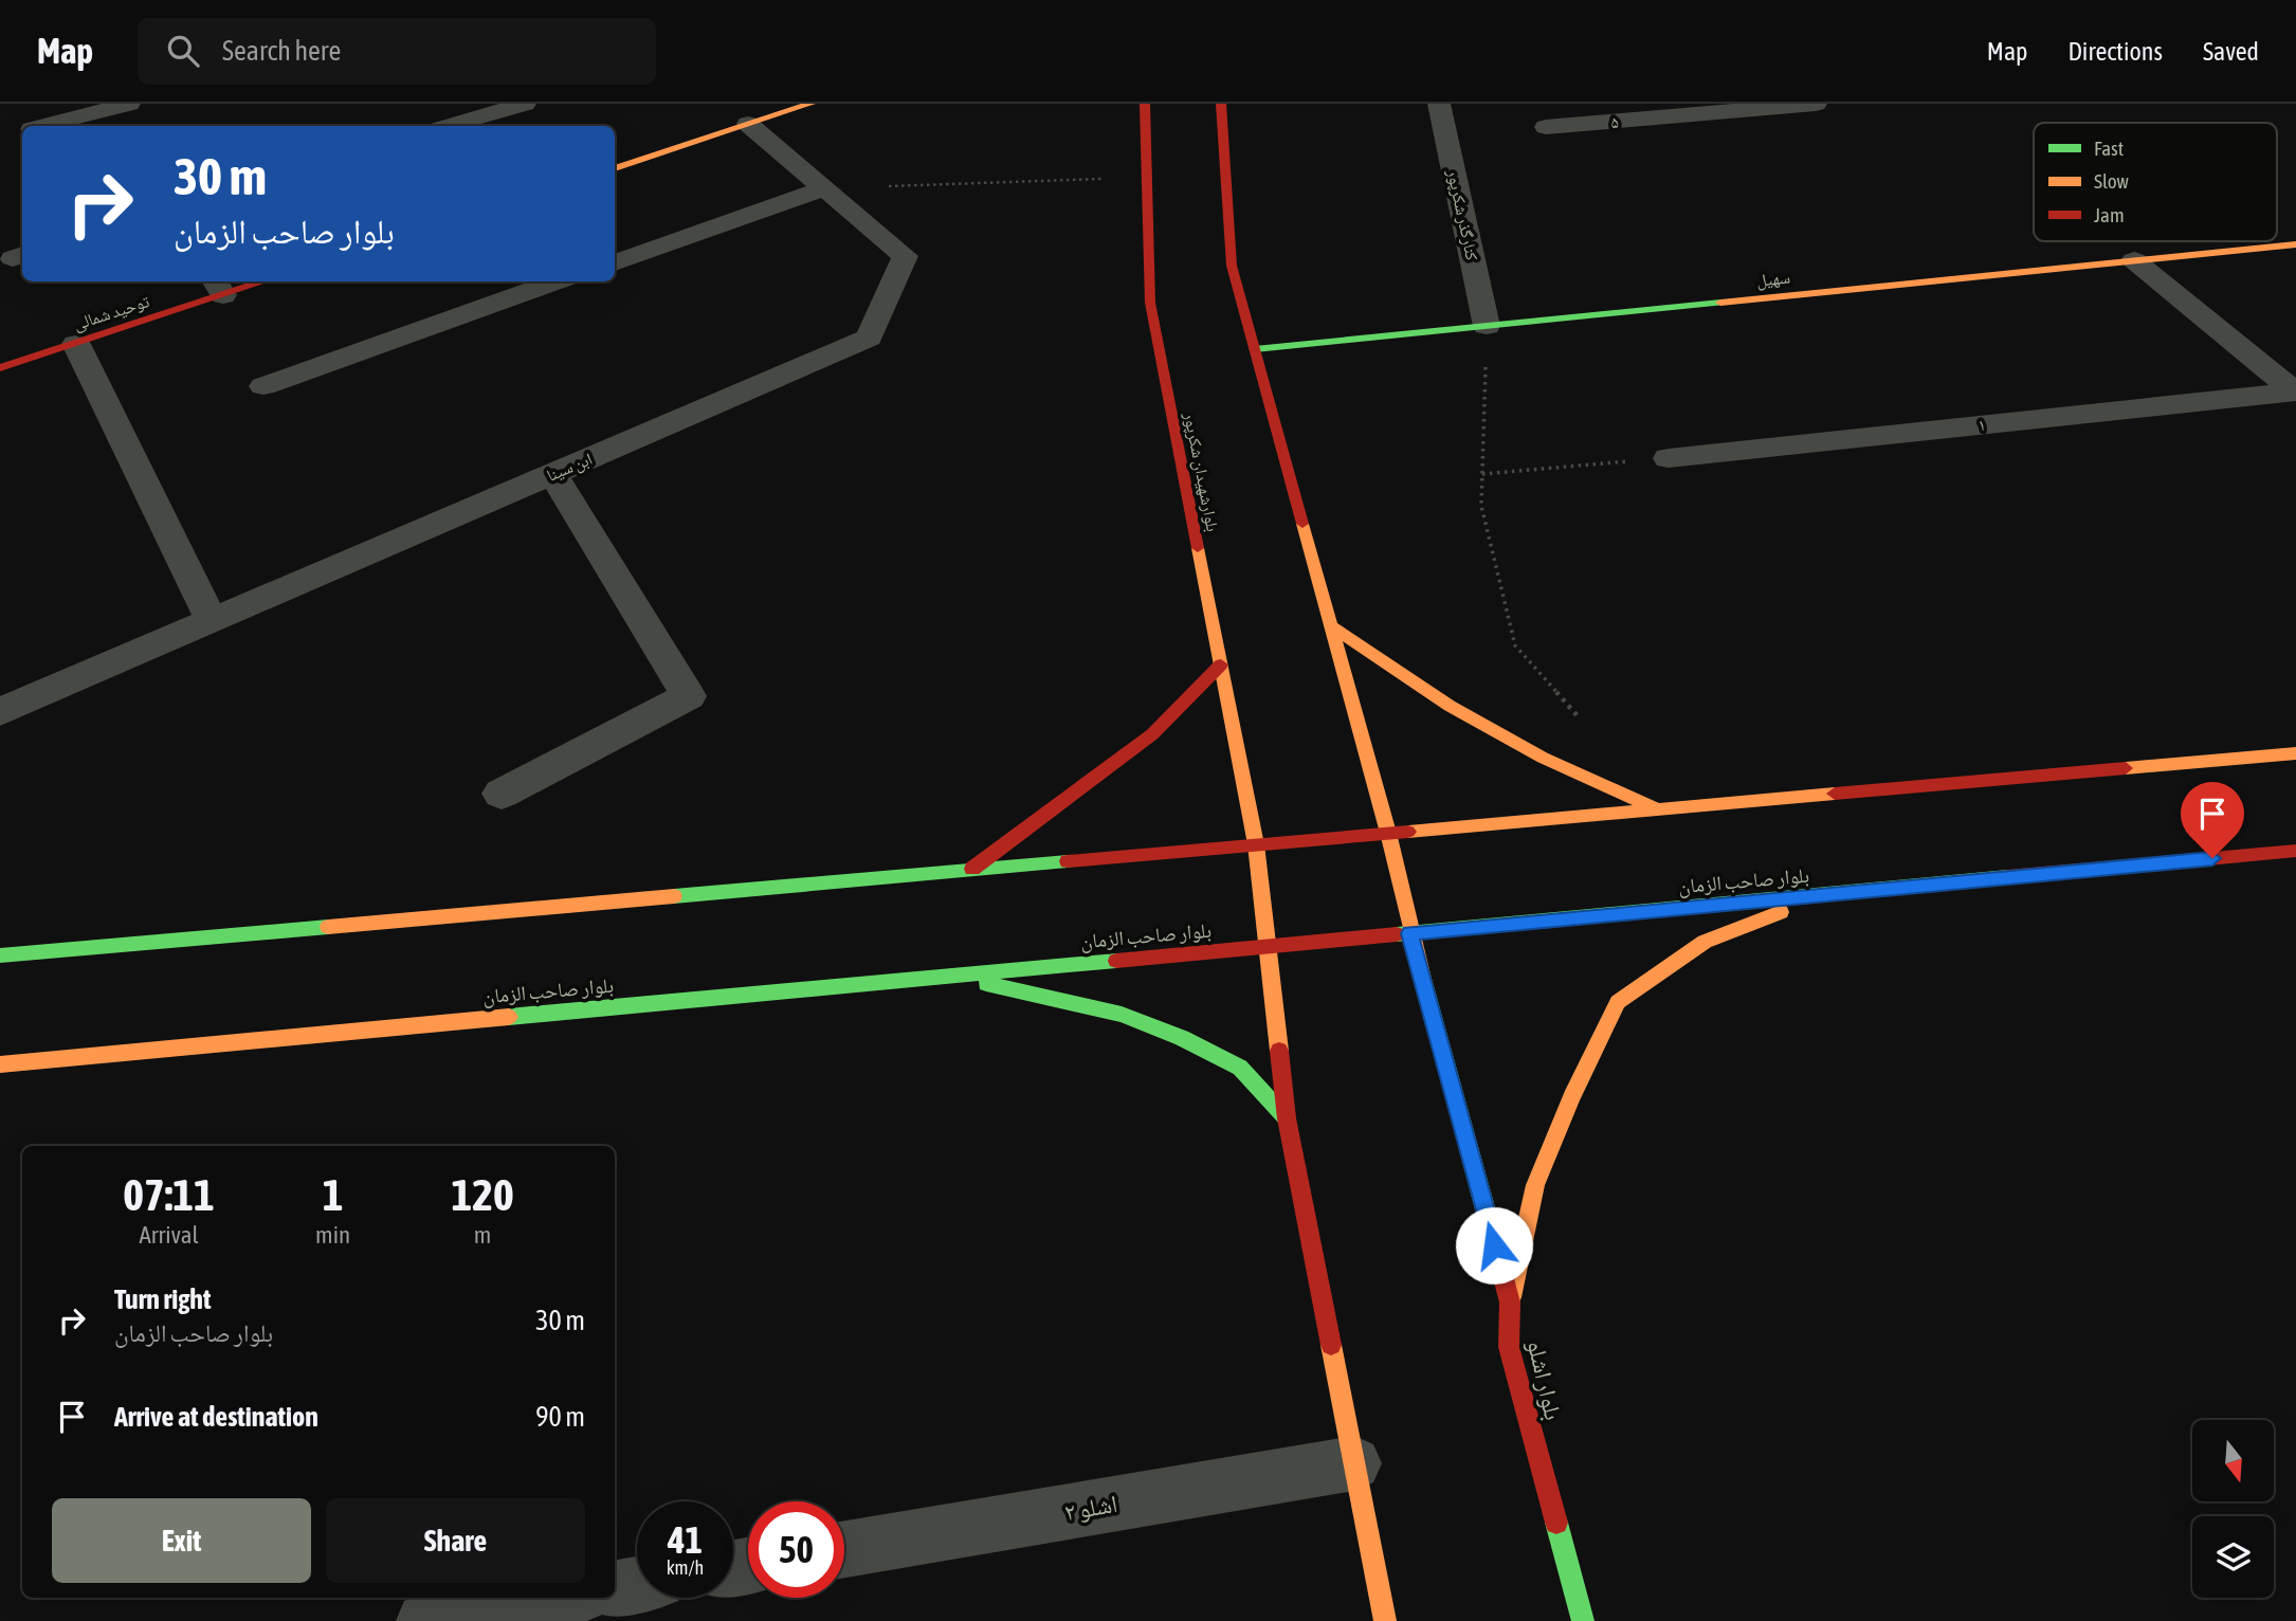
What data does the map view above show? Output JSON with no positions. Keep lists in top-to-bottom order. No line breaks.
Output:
{"streets":{"main road":["سهیل","توحید شمالی","بلوارشهیدان شکرپور","بلوار صاحب الزمان","بلوار اشلو"],"street":["۵","کنارگذر شکرپور","۱","ابن سینا","اشلو ۲"]},"crossings":[["کنارگذر شکرپور","سهیل"],["بلوارشهیدان شکرپور","بلوار صاحب الزمان"],["بلوار صاحب الزمان","بلوار اشلو"]],"legend":["Fast","Slow","Jam"],"north":"bottom","page":{"header":"Map","search":"Search here","nav":["Map","Directions","Saved"],"turn":["30 m","بلوار صاحب الزمان"],"eta":["07:11","Arrival","1","min","120","m"],"list":[{"name":"Turn right","note":"بلوار صاحب الزمان","value":"30 m"},{"name":"Arrive at destination","value":"90 m"}],"buttons":["Exit","Share"],"speed":"41 km/h","limit":"50"}}
